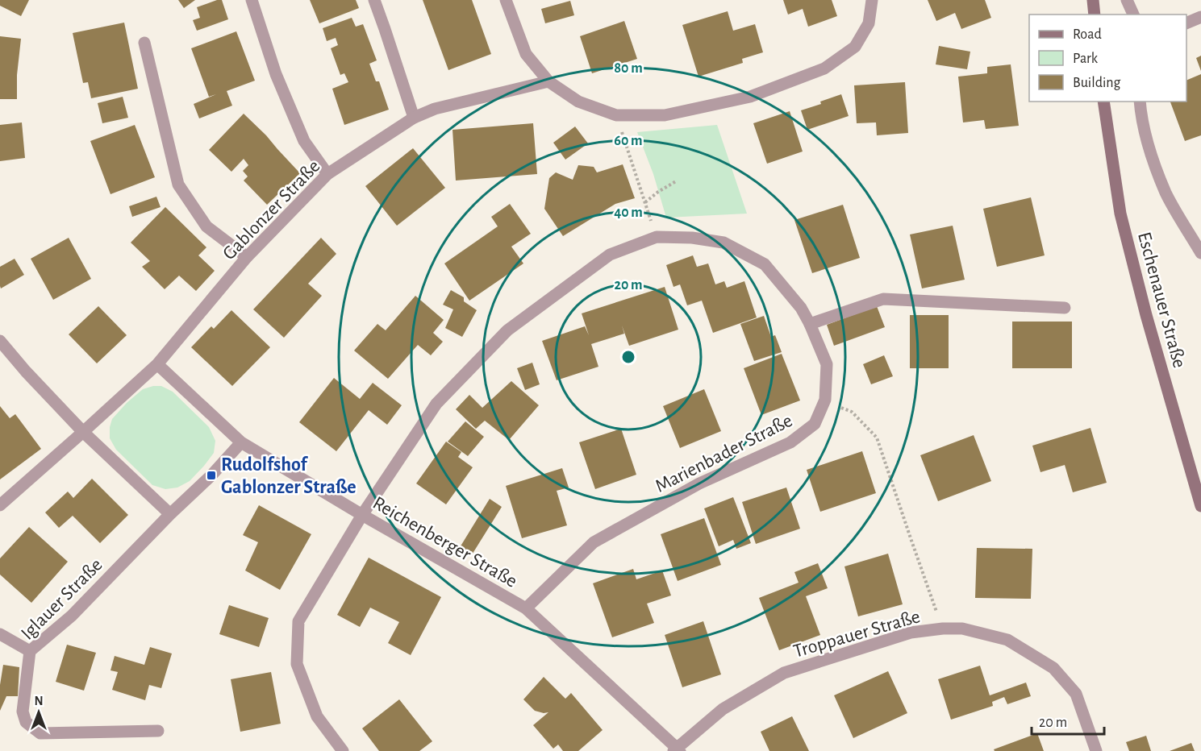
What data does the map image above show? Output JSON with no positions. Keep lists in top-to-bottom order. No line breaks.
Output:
{"streets":{"main road":["Eschenauer Straße"],"street":["Gablonzer Straße","Marienbader Straße","Reichenberger Straße","Iglauer Straße","Troppauer Straße"]},"crossings":[["Gablonzer Straße","Reichenberger Straße"],["Marienbader Straße","Reichenberger Straße"],["Reichenberger Straße","Iglauer Straße"],["Reichenberger Straße","Troppauer Straße"]],"places":{"transit":["Rudolfshof Gablonzer Straße"]},"legend":["Road","Park","Building"],"scale_bar":"20 m","north":"top","rings":["80 m","60 m","40 m","20 m"]}
